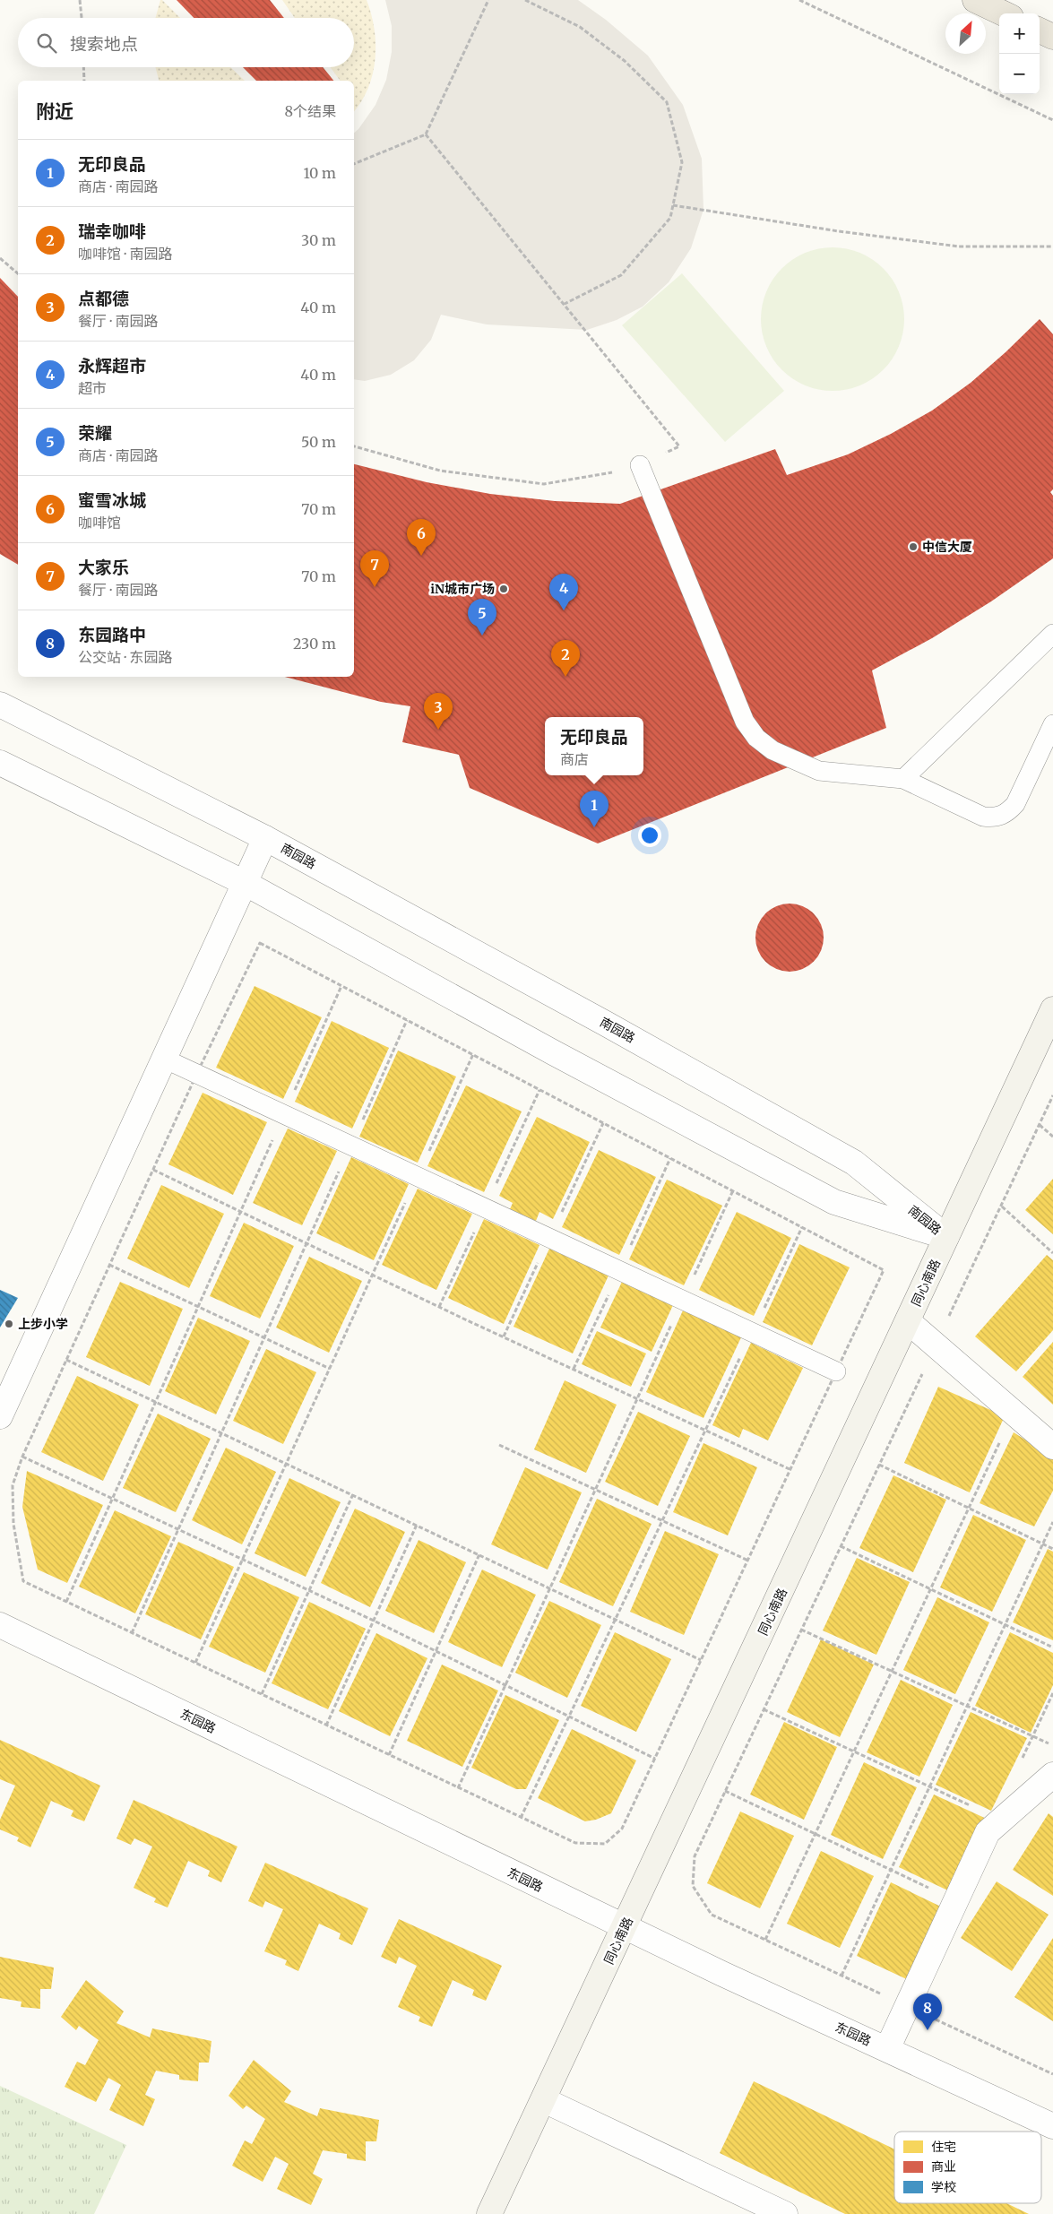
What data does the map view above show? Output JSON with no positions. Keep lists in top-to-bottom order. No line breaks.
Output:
{"streets":{"main road":["同心南路"],"street":["南园路","东园路"]},"crossings":[["南园路","同心南路"],["同心南路","东园路"]],"places":["中信大厦","iN城市广场","上步小学"],"legend":["住宅","商业","学校"],"north":"top right","page":{"map_buttons":["+","−"],"search":"搜索地点","heading":["附近","8个结果"],"list":[{"mark":"1","name":"无印良品","note":"商店 · 南园路","value":"10 m"},{"mark":"2","name":"瑞幸咖啡","note":"咖啡馆 · 南园路","value":"30 m"},{"mark":"3","name":"点都德","note":"餐厅 · 南园路","value":"40 m"},{"mark":"4","name":"永辉超市","note":"超市","value":"40 m"},{"mark":"5","name":"荣耀","note":"商店 · 南园路","value":"50 m"},{"mark":"6","name":"蜜雪冰城","note":"咖啡馆","value":"70 m"},{"mark":"7","name":"大家乐","note":"餐厅 · 南园路","value":"70 m"},{"mark":"8","name":"东园路中","note":"公交站 · 东园路","value":"230 m"}],"pins":["6","7","4","5","2","3","1","8"],"popup":["无印良品","商店"]}}
